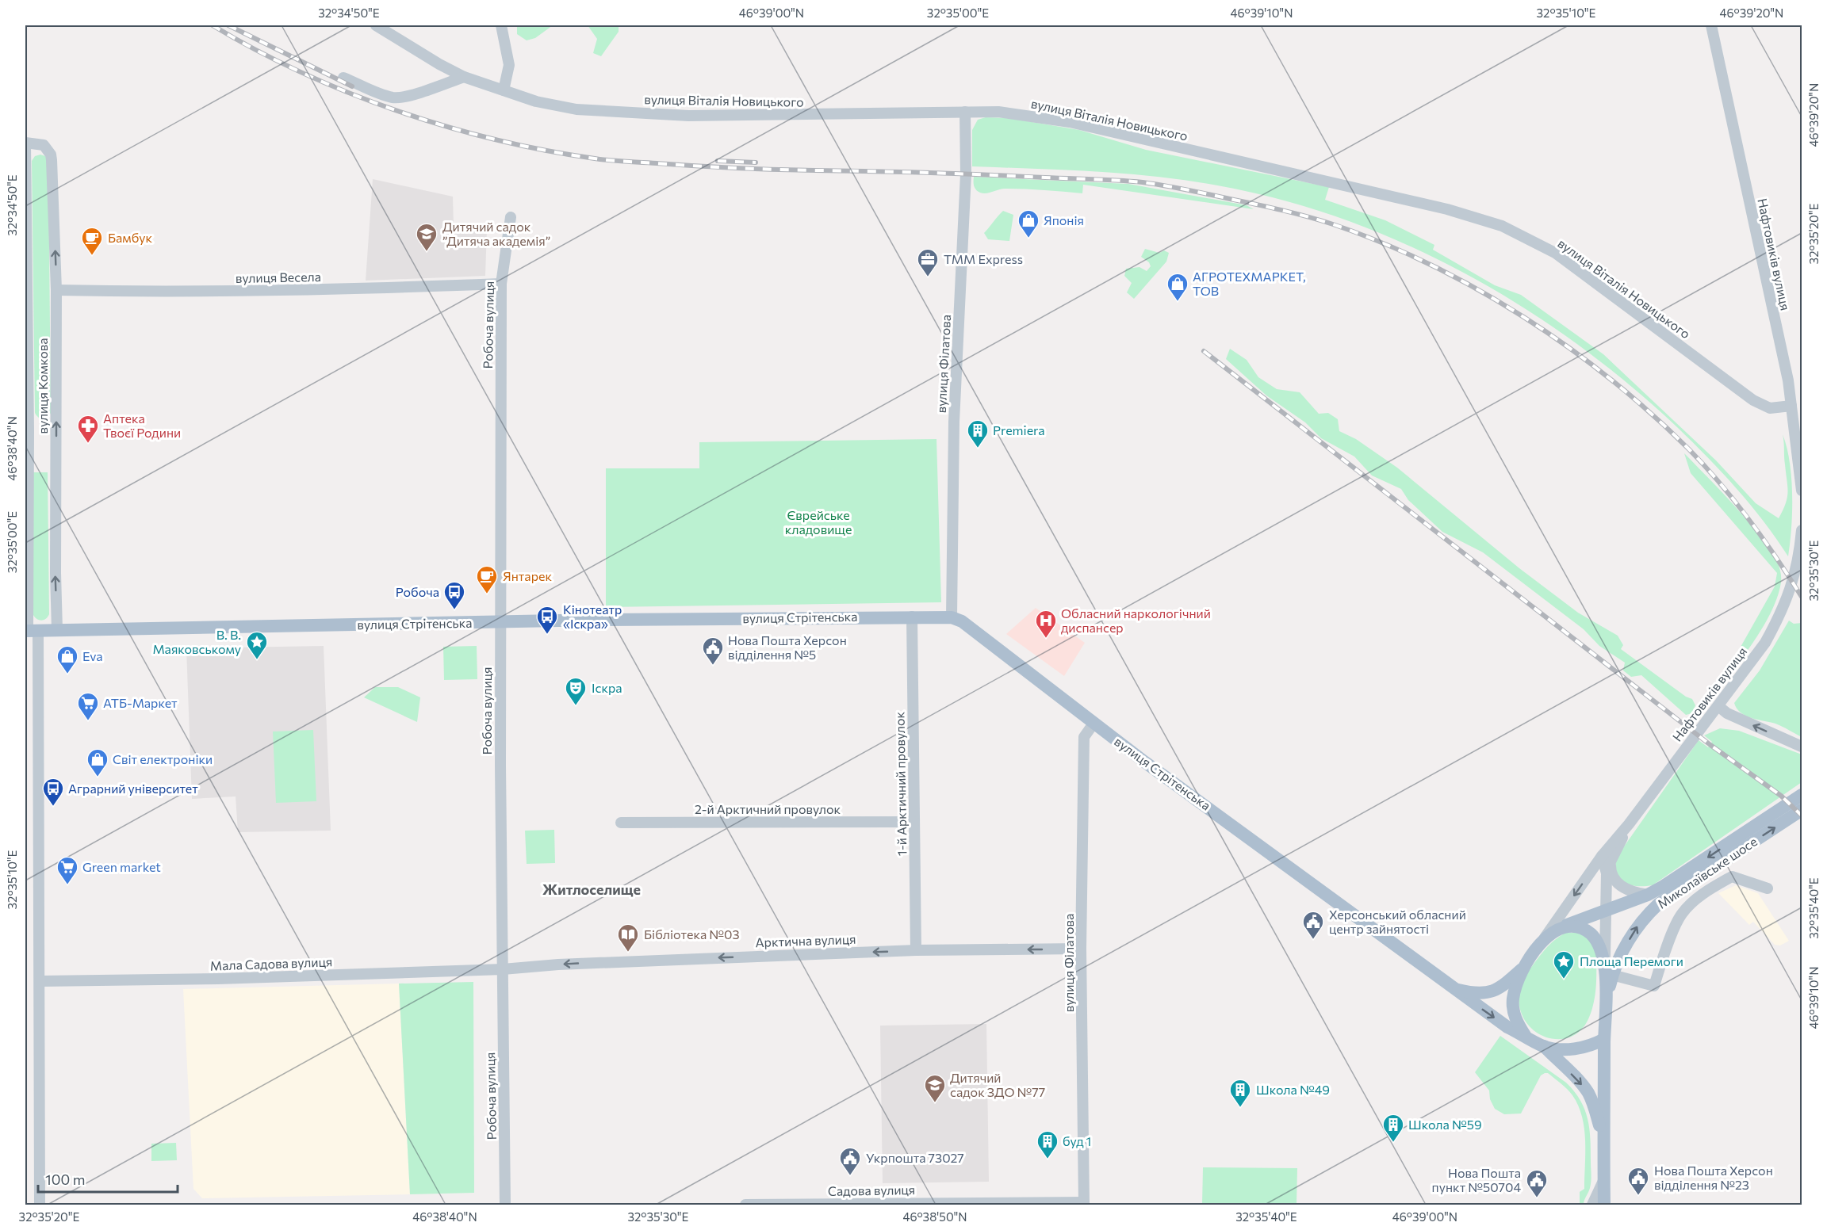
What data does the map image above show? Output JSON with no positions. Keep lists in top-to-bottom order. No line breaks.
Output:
{"streets":{"main road":["вулиця Стрітенська","Миколаївське шосе"],"street":["вулиця Віталія Новицького","Нафтовиків вулиця","вулиця Весела","Робоча вулиця","вулиця Філатова","вулиця Комкова","1-й Арктичний провулок","2-й Арктичний провулок","Арктична вулиця","Мала Садова вулиця","Садова вулиця"]},"crossings":[["вулиця Віталія Новицького","Нафтовиків вулиця"],["вулиця Віталія Новицького","вулиця Філатова"],["Нафтовиків вулиця","вулиця Стрітенська"],["Нафтовиків вулиця","Миколаївське шосе"],["вулиця Весела","Робоча вулиця"],["вулиця Весела","вулиця Комкова"],["Робоча вулиця","вулиця Стрітенська"],["Робоча вулиця","Арктична вулиця"],["Робоча вулиця","Мала Садова вулиця"],["вулиця Філатова","вулиця Стрітенська"],["вулиця Філатова","Арктична вулиця"],["вулиця Філатова","Садова вулиця"],["вулиця Комкова","вулиця Стрітенська"],["вулиця Комкова","Мала Садова вулиця"],["вулиця Стрітенська","1-й Арктичний провулок"],["вулиця Стрітенська","Миколаївське шосе"],["1-й Арктичний провулок","2-й Арктичний провулок"],["1-й Арктичний провулок","Арктична вулиця"],["Арктична вулиця","Мала Садова вулиця"]],"one_way":["Арктична вулиця"],"districts":["Житлоселище"],"parks":["Єврейське кладовище"],"places":{"shop":["Японія","АГРОТЕХМАРКЕТ, ТОВ","Eva","Світ електроніки"],"school or university":["Дитячий садок ”Дитяча академія”","Дитячий садок ЗДО №77"],"cafe":["Бамбук","Янтарек"],"office":["TMM Express"],"pharmacy":["Аптека Твоєї Родини"],"building":["Premiera","Школа №49","Школа №59","буд 1"],"bus stop":["Робоча","Кінотеатр «Іскра»","Аграрний університет"],"hospital":["Обласний наркологічний диспансер"],"place":["В. В. Маяковському","Площа Перемоги"],"public building":["Нова Пошта Херсон відділення №5","Херсонський обласний центр зайнятості","Укрпошта 73027","Нова Пошта Херсон відділення №23","Нова Пошта пункт №50704"],"theatre":["Іскра"],"supermarket":["АТБ-Маркет","Green market"],"library":["Бібліотека №03"]},"scale_bar":"100 m","coordinates":["32°34'50\"E","46°39'00\"N","32°35'00\"E","46°39'10\"N","32°35'10\"E","46°39'20\"N","32°35'20\"E","46°38'40\"N","32°35'30\"E","32°35'40\"E","46°38'50\"N"]}
